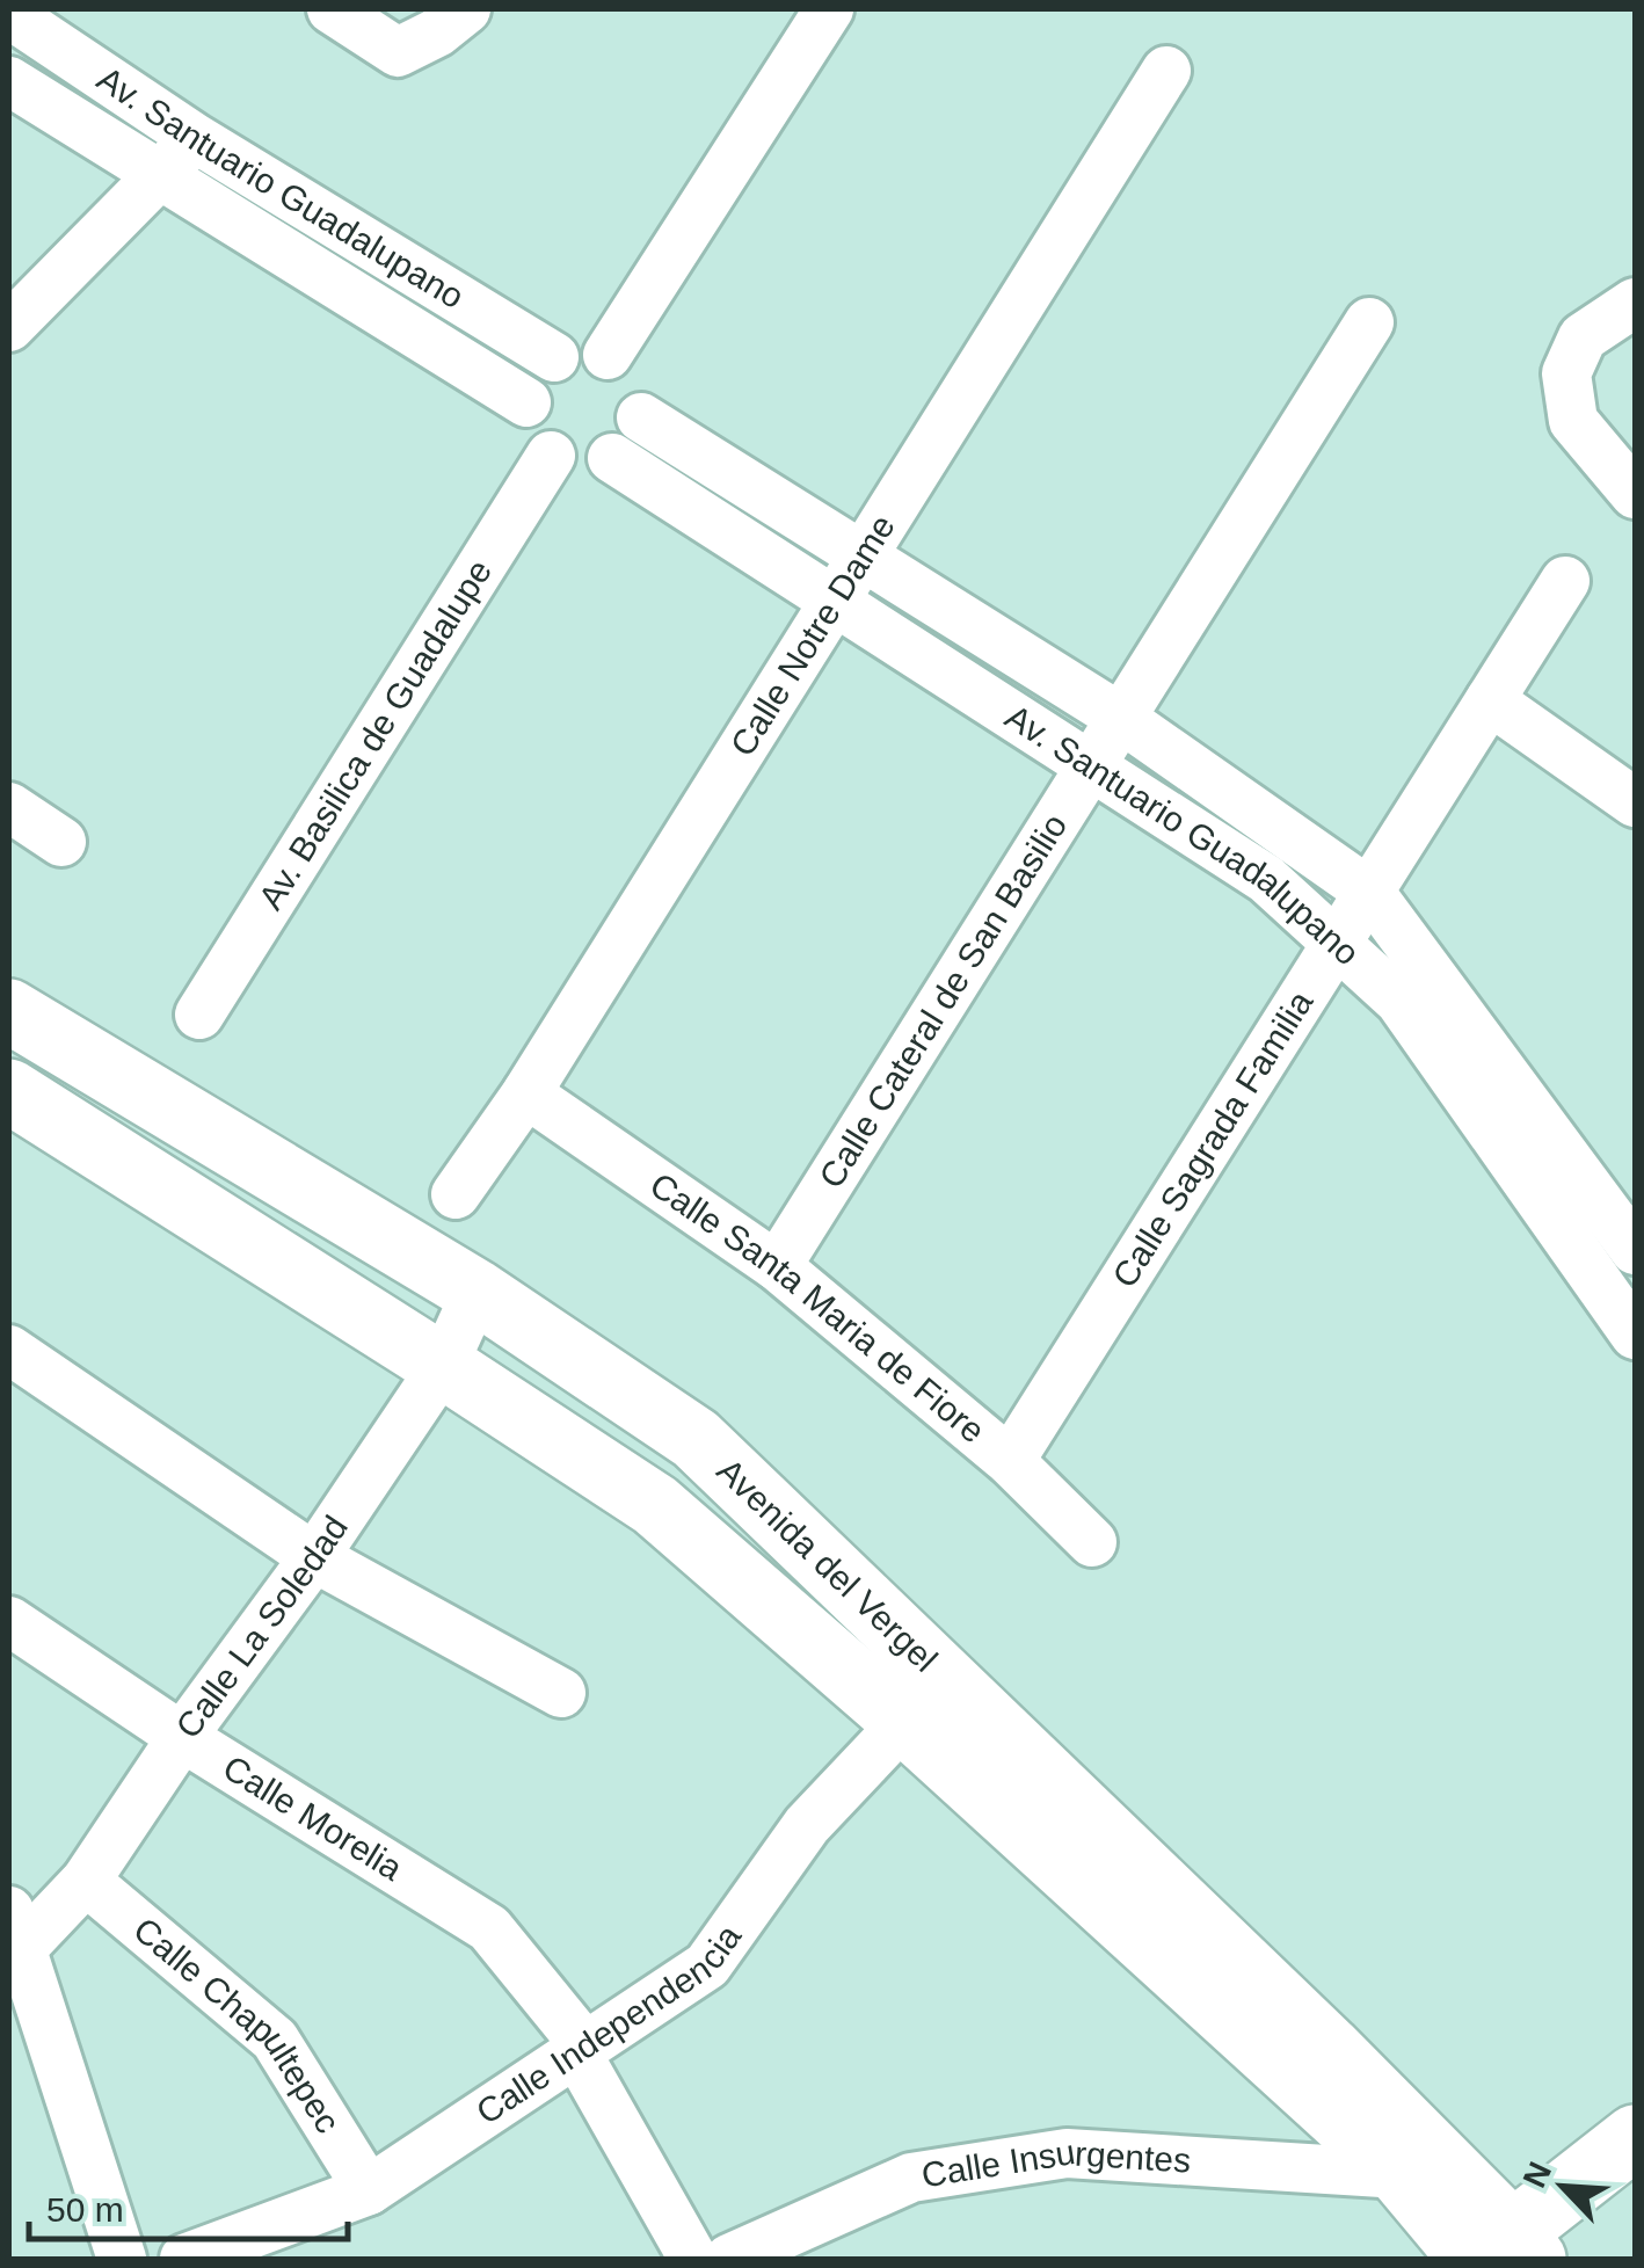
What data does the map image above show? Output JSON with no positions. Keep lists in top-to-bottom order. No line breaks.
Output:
{"streets":{"street":["Av. Santuario Guadalupano","Calle Notre Dame","Av. Basilica de Guadalupe","Calle Cateral de San Basilio","Calle Sagrada Familia","Calle Santa Maria de Fiore","Avenida del Vergel","Calle La Soledad","Calle Morelia","Calle Independencia","Calle Chapultepec","Calle Insurgentes"]},"crossings":[["Av. Santuario Guadalupano","Calle Notre Dame"],["Av. Santuario Guadalupano","Av. Basilica de Guadalupe"],["Av. Santuario Guadalupano","Calle Cateral de San Basilio"],["Av. Santuario Guadalupano","Calle Sagrada Familia"],["Calle Notre Dame","Calle Santa Maria de Fiore"],["Calle Cateral de San Basilio","Calle Santa Maria de Fiore"],["Calle Sagrada Familia","Calle Santa Maria de Fiore"],["Avenida del Vergel","Calle La Soledad"],["Avenida del Vergel","Calle Independencia"],["Avenida del Vergel","Calle Insurgentes"],["Calle La Soledad","Calle Morelia"],["Calle La Soledad","Calle Chapultepec"],["Calle Morelia","Calle Independencia"],["Calle Independencia","Calle Chapultepec"]],"scale_bar":"50 m","north":"top left"}
